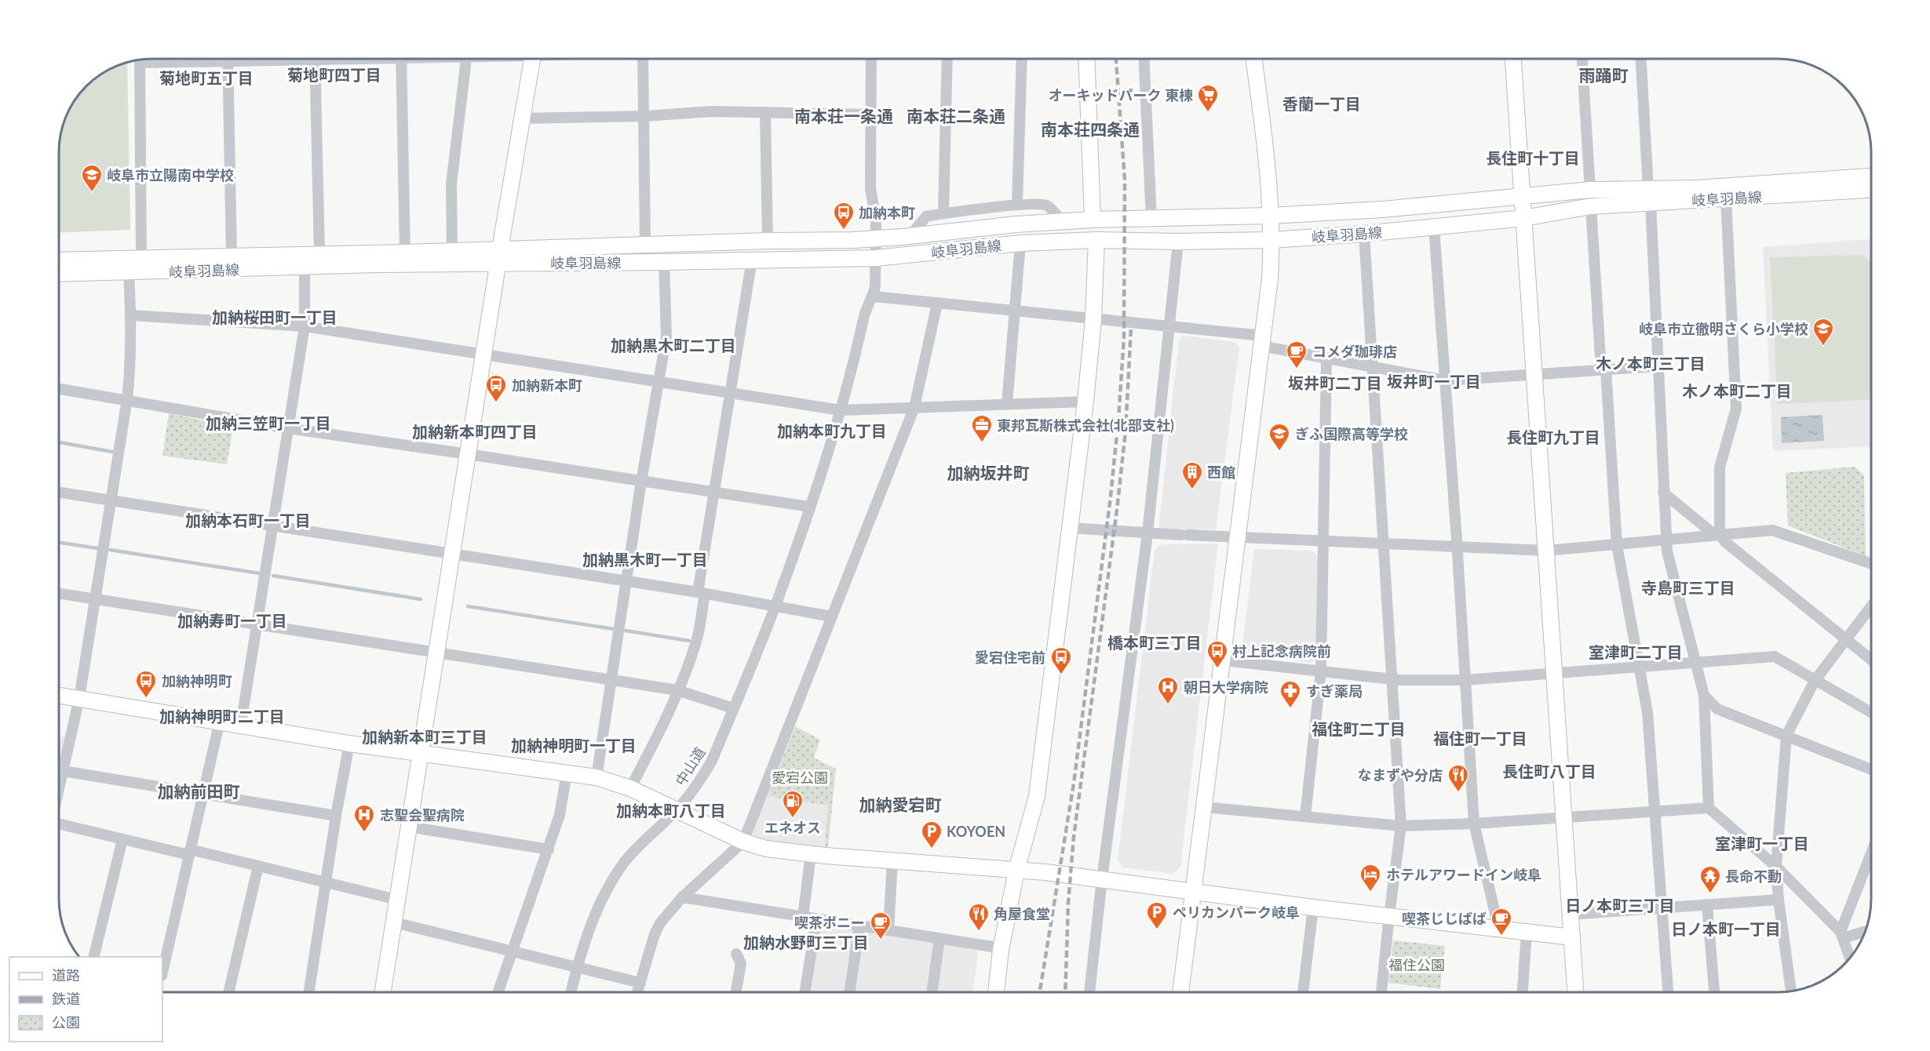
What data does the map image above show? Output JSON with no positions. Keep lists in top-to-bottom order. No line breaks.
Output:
{"streets":{"street":["岐阜羽島線","中山道"]},"districts":["菊地町四丁目","雨踊町","菊地町五丁目","香蘭一丁目","南本荘一条通","南本荘二条通","南本荘四条通","長住町十丁目","加納桜田町一丁目","加納黒木町二丁目","木ノ本町三丁目","坂井町一丁目","坂井町二丁目","木ノ本町二丁目","加納三笠町一丁目","加納本町九丁目","加納新本町四丁目","長住町九丁目","加納坂井町","加納本石町一丁目","加納黒木町一丁目","寺島町三丁目","加納寿町一丁目","橋本町三丁目","室津町二丁目","加納神明町二丁目","福住町二丁目","加納新本町三丁目","福住町一丁目","加納神明町一丁目","長住町八丁目","加納前田町","加納愛宕町","加納本町八丁目","室津町一丁目","日ノ本町三丁目","日ノ本町一丁目","加納水野町三丁目"],"parks":["愛宕公園","福住公園"],"places":{"supermarket":["オーキッドパーク 東棟"],"school or university":["岐阜市立陽南中学校","岐阜市立徹明さくら小学校","ぎふ国際高等学校"],"bus stop":["加納本町","加納新本町","村上記念病院前","愛宕住宅前","加納神明町"],"cafe":["コメダ珈琲店","喫茶じじばば","喫茶ポニー"],"office":["東邦瓦斯株式会社(北部支社)"],"building":["西館"],"hospital":["朝日大学病院","志聖会聖病院"],"pharmacy":["すぎ薬局"],"restaurant":["なまずや分店","角屋食堂"],"fuel station":["エネオス"],"parking":["KOYOEN","ペリカンパーク岐阜"],"hotel":["ホテルアワードイン岐阜"],"temple":["長命不動"]},"legend":["道路","鉄道","公園"]}
